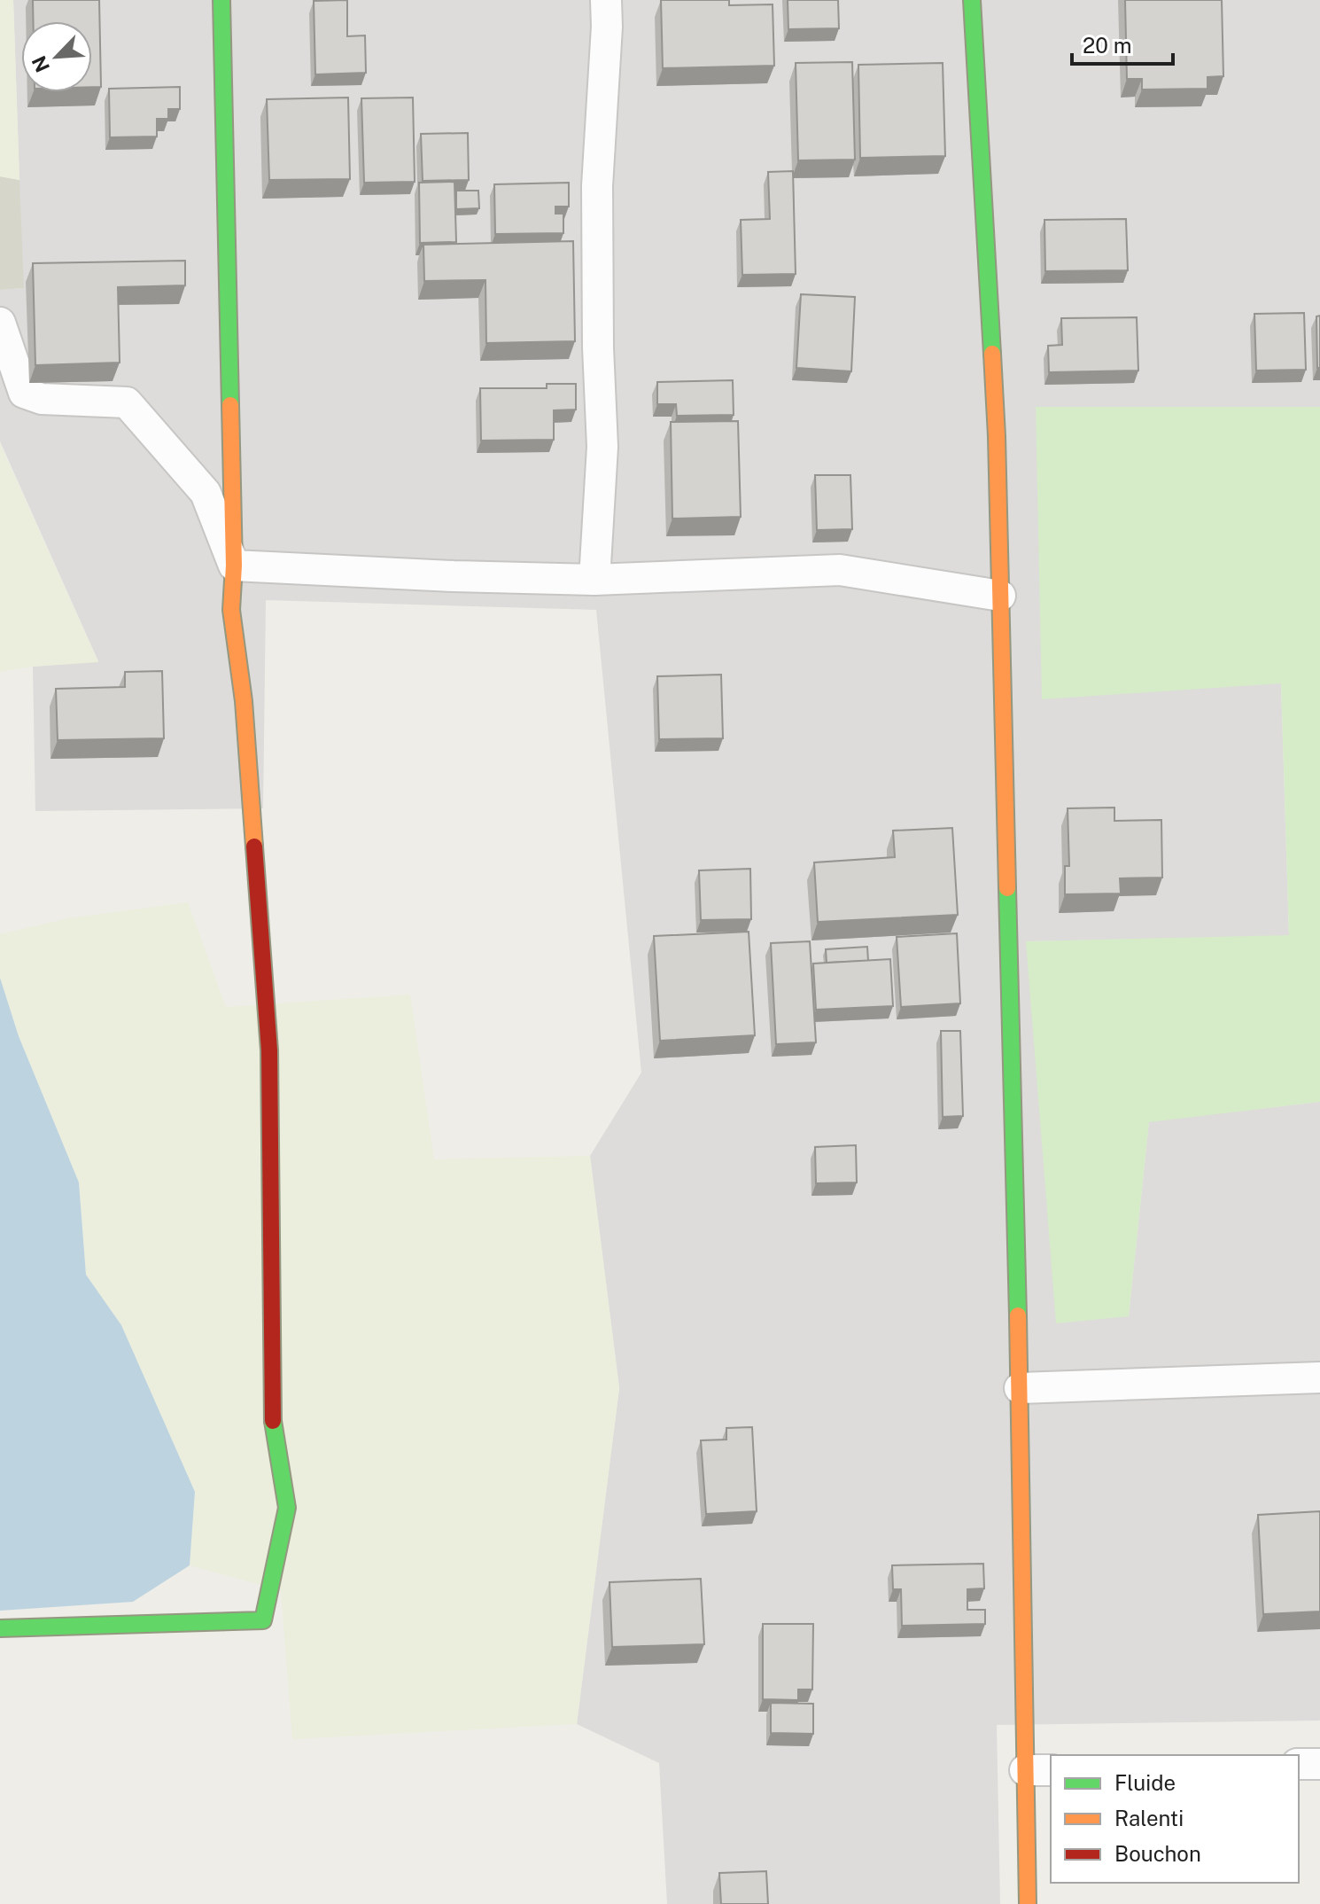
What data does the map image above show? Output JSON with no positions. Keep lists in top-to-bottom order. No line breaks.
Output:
{"legend":["Fluide","Ralenti","Bouchon"],"scale_bar":"20 m","north":"bottom left"}
